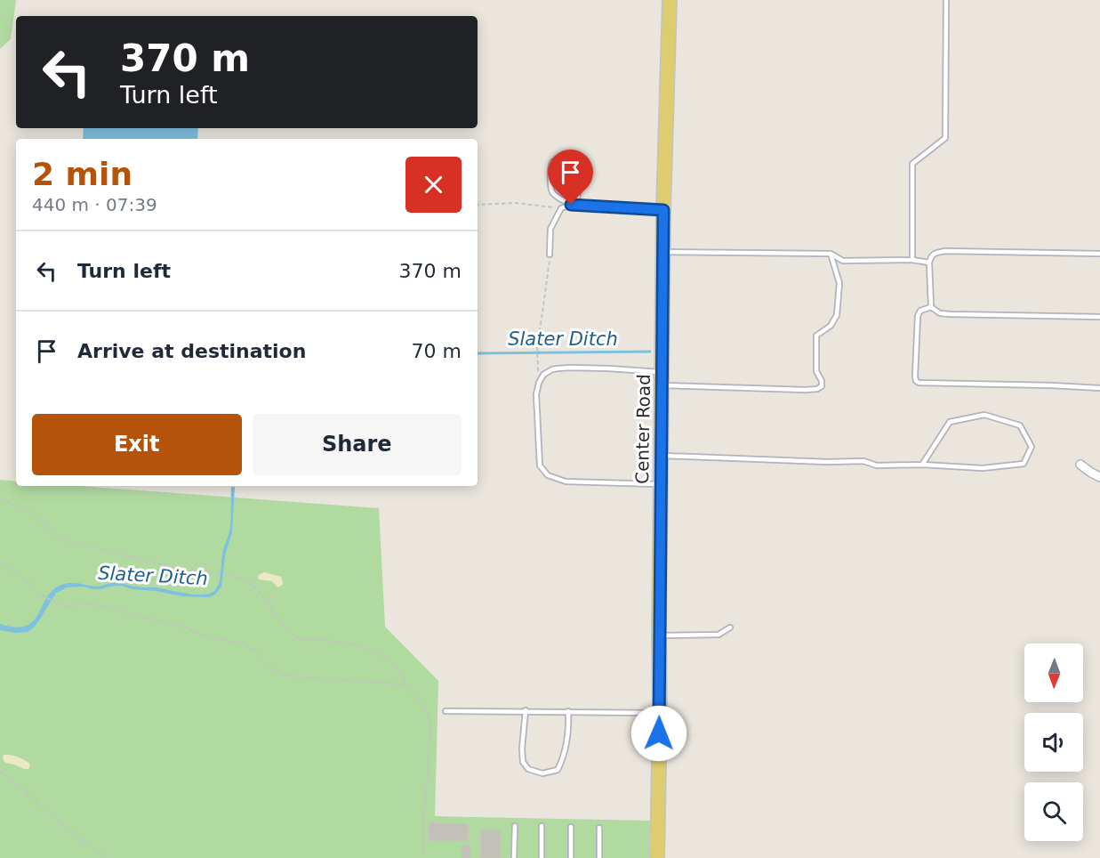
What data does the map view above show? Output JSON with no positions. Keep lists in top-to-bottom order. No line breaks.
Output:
{"streets":{"main road":["Center Road"]},"water":["Slater Ditch"],"north":"bottom","page":{"turn":["370 m","Turn left"],"heading":["2 min","440 m · 07:39"],"list":[{"name":"Turn left","value":"370 m"},{"name":"Arrive at destination","value":"70 m"}],"buttons":["Exit","Share"]}}
